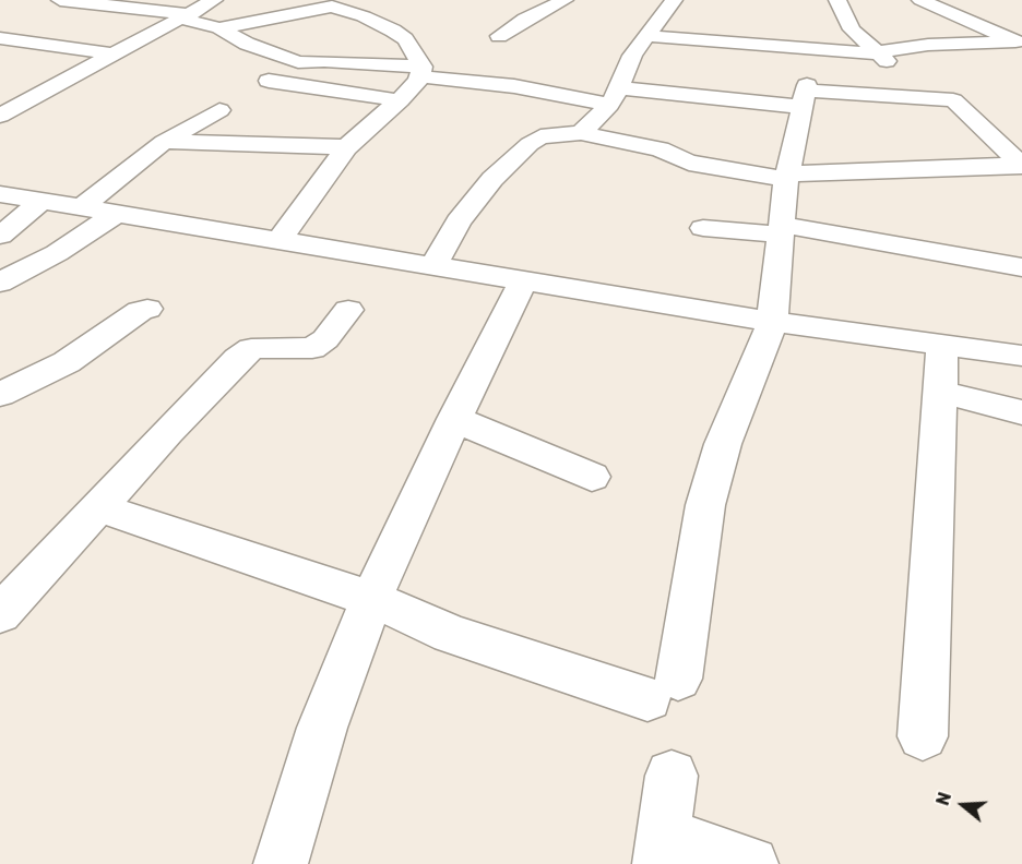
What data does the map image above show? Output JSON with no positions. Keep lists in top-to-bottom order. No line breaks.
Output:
{"north":"left"}
